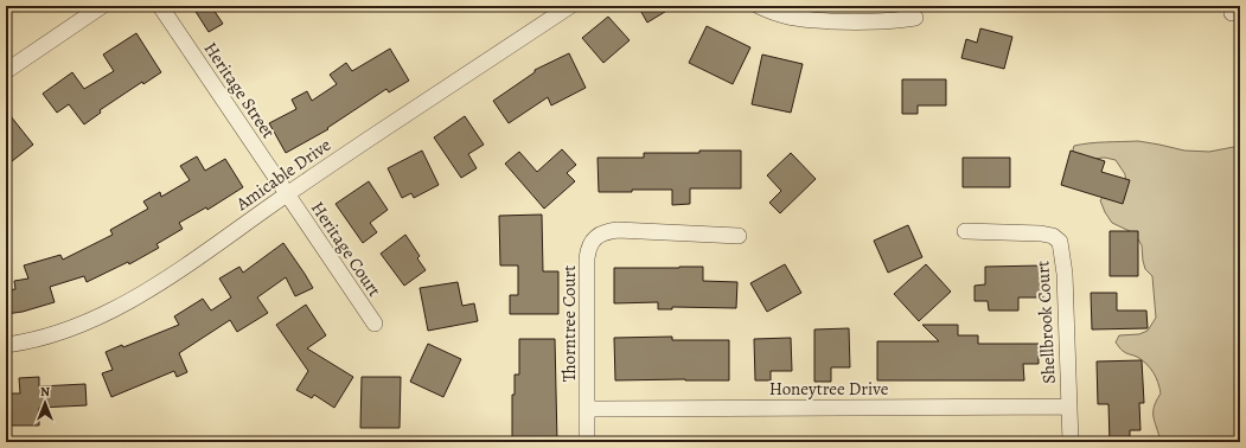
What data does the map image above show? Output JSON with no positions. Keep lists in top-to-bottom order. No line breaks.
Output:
{"streets":{"street":["Heritage Street","Amicable Drive","Heritage Court","Shellbrook Court","Thorntree Court","Honeytree Drive"]},"crossings":[["Heritage Street","Amicable Drive"],["Heritage Street","Heritage Court"],["Amicable Drive","Heritage Court"],["Shellbrook Court","Honeytree Drive"],["Thorntree Court","Honeytree Drive"]],"north":"top"}
